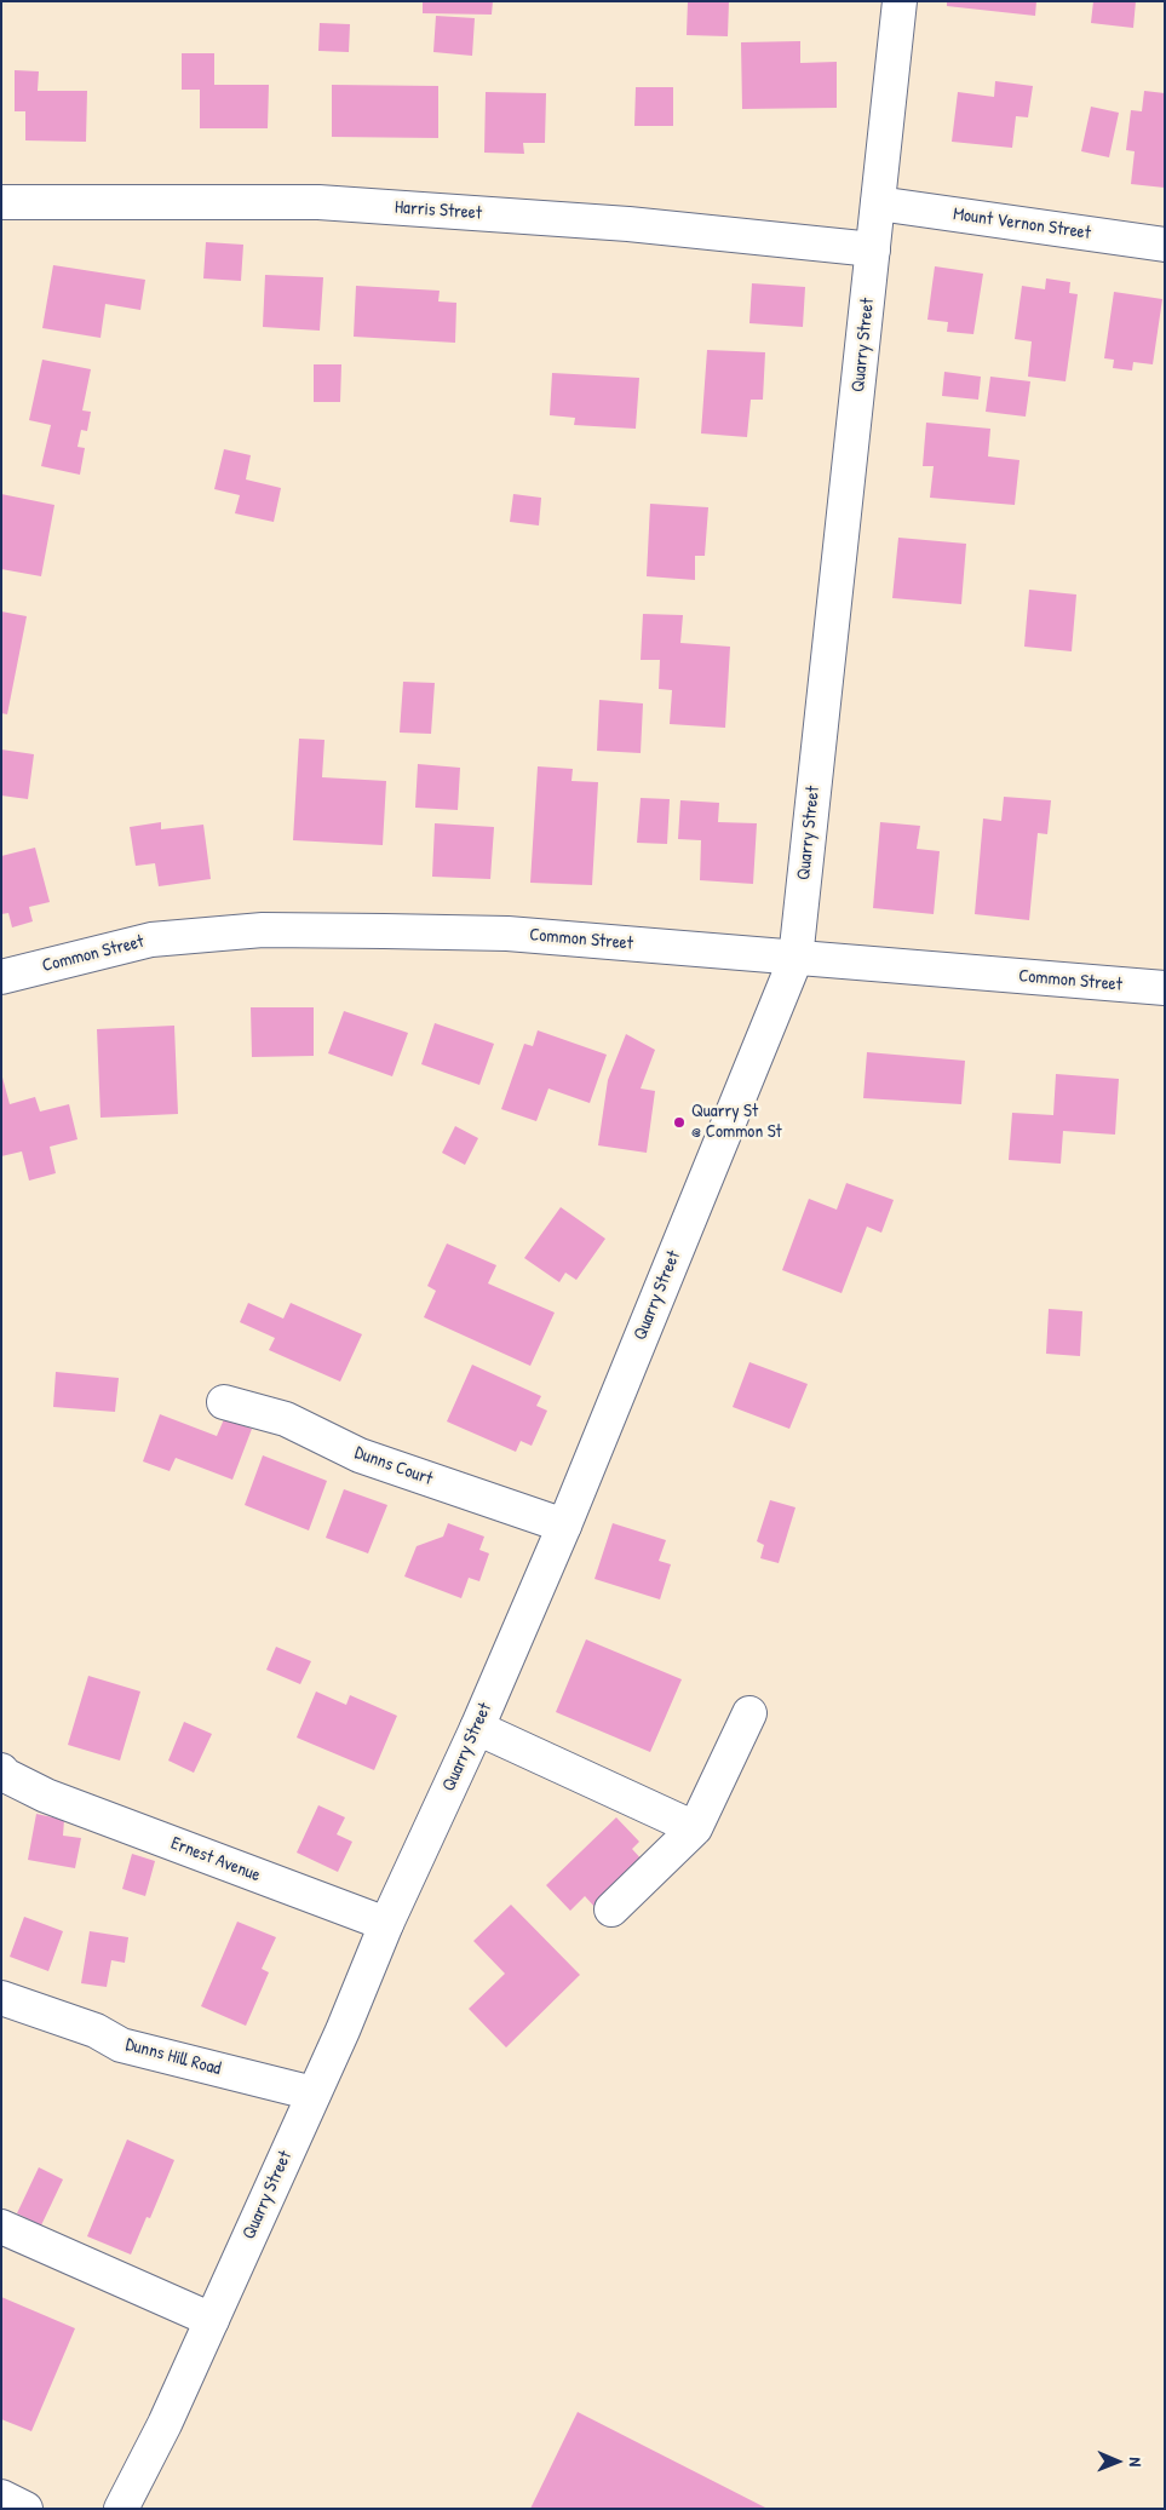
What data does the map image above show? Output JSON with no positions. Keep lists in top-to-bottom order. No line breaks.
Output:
{"streets":{"street":["Harris Street","Mount Vernon Street","Quarry Street","Common Street","Dunns Court","Ernest Avenue","Dunns Hill Road"]},"crossings":[["Harris Street","Quarry Street"],["Mount Vernon Street","Quarry Street"],["Quarry Street","Common Street"],["Quarry Street","Dunns Court"],["Quarry Street","Ernest Avenue"],["Quarry Street","Dunns Hill Road"]],"places":["Quarry St @ Common St"],"north":"right"}
